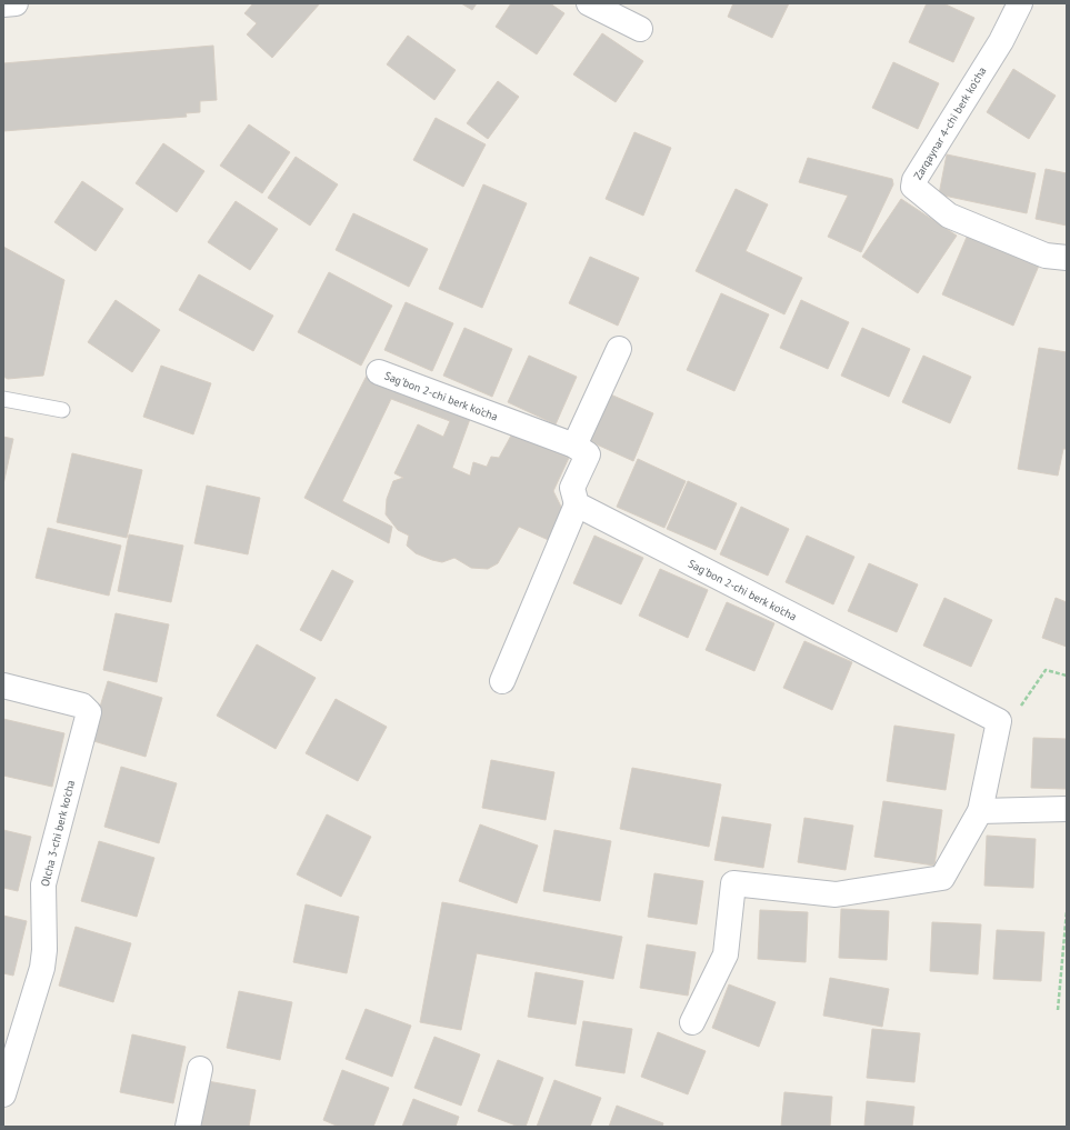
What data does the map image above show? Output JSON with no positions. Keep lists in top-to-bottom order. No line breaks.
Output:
{"streets":{"street":["Zarqaynar 4-chi berk ko'cha","Sag'bon 2-chi berk ko'cha","Olcha 3-chi berk ko'cha"]}}
